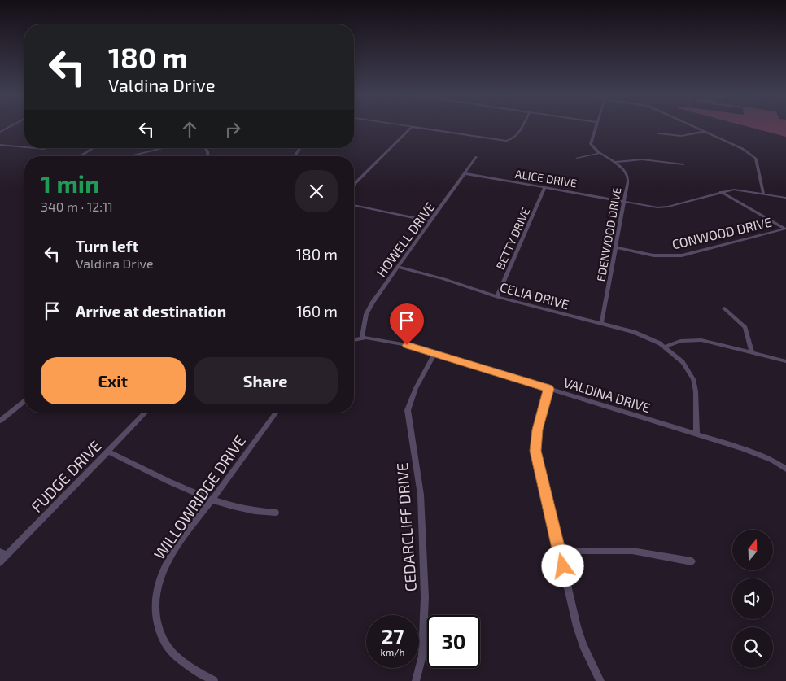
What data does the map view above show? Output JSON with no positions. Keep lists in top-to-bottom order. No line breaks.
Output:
{"streets":{"street":["ALICE DRIVE","CONWOOD DRIVE","EDENWOOD DRIVE","BETTY DRIVE","HOWELL DRIVE","CELIA DRIVE","VALDINA DRIVE","FUDGE DRIVE","WILLOWRIDGE DRIVE","CEDARCLIFF DRIVE"]},"crossings":[["ALICE DRIVE","EDENWOOD DRIVE"],["ALICE DRIVE","BETTY DRIVE"],["ALICE DRIVE","HOWELL DRIVE"],["CONWOOD DRIVE","EDENWOOD DRIVE"],["EDENWOOD DRIVE","CELIA DRIVE"],["BETTY DRIVE","CELIA DRIVE"],["HOWELL DRIVE","CELIA DRIVE"],["HOWELL DRIVE","VALDINA DRIVE"],["CELIA DRIVE","VALDINA DRIVE"],["VALDINA DRIVE","CEDARCLIFF DRIVE"]],"north":"top","page":{"turn":["180 m","Valdina Drive"],"heading":["1 min","340 m · 12:11"],"list":[{"name":"Turn left","note":"Valdina Drive","value":"180 m"},{"name":"Arrive at destination","value":"160 m"}],"buttons":["Exit","Share"],"speed":"27 km/h","limit":"30"}}
